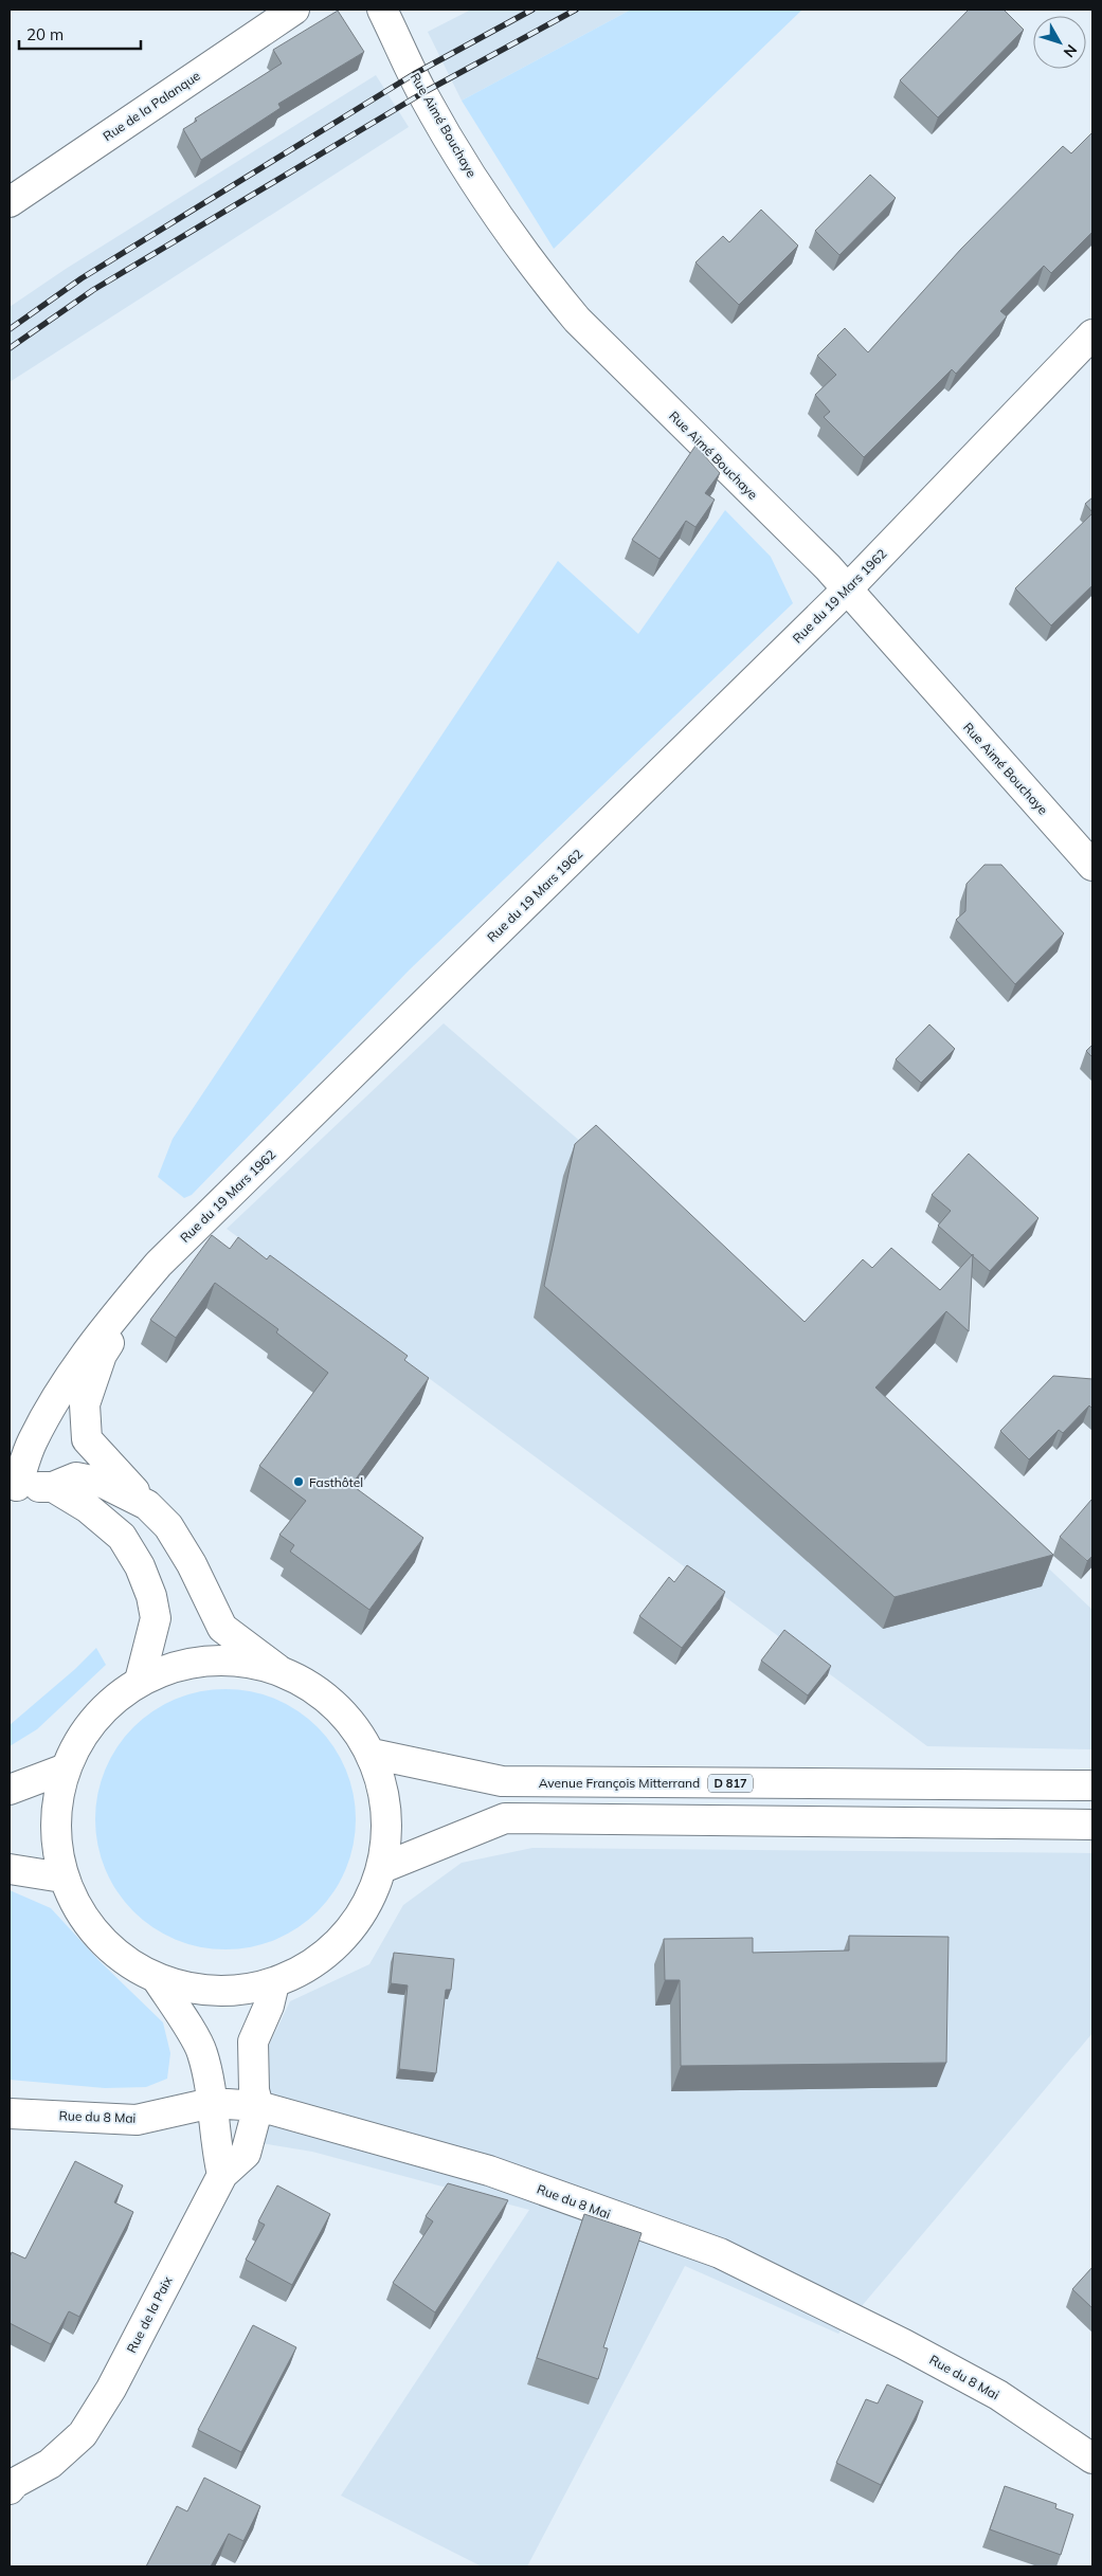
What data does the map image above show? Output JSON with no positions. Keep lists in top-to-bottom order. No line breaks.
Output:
{"streets":{"street":["Rue de la Palanque","Rue Aimé Bouchaye","Rue du 19 Mars 1962","Avenue François Mitterrand","D 817","Rue du 8 Mai","Rue de la Paix"]},"crossings":[["Rue Aimé Bouchaye","Rue du 19 Mars 1962"]],"places":["Fasthôtel"],"scale_bar":"20 m","north":"bottom right"}
